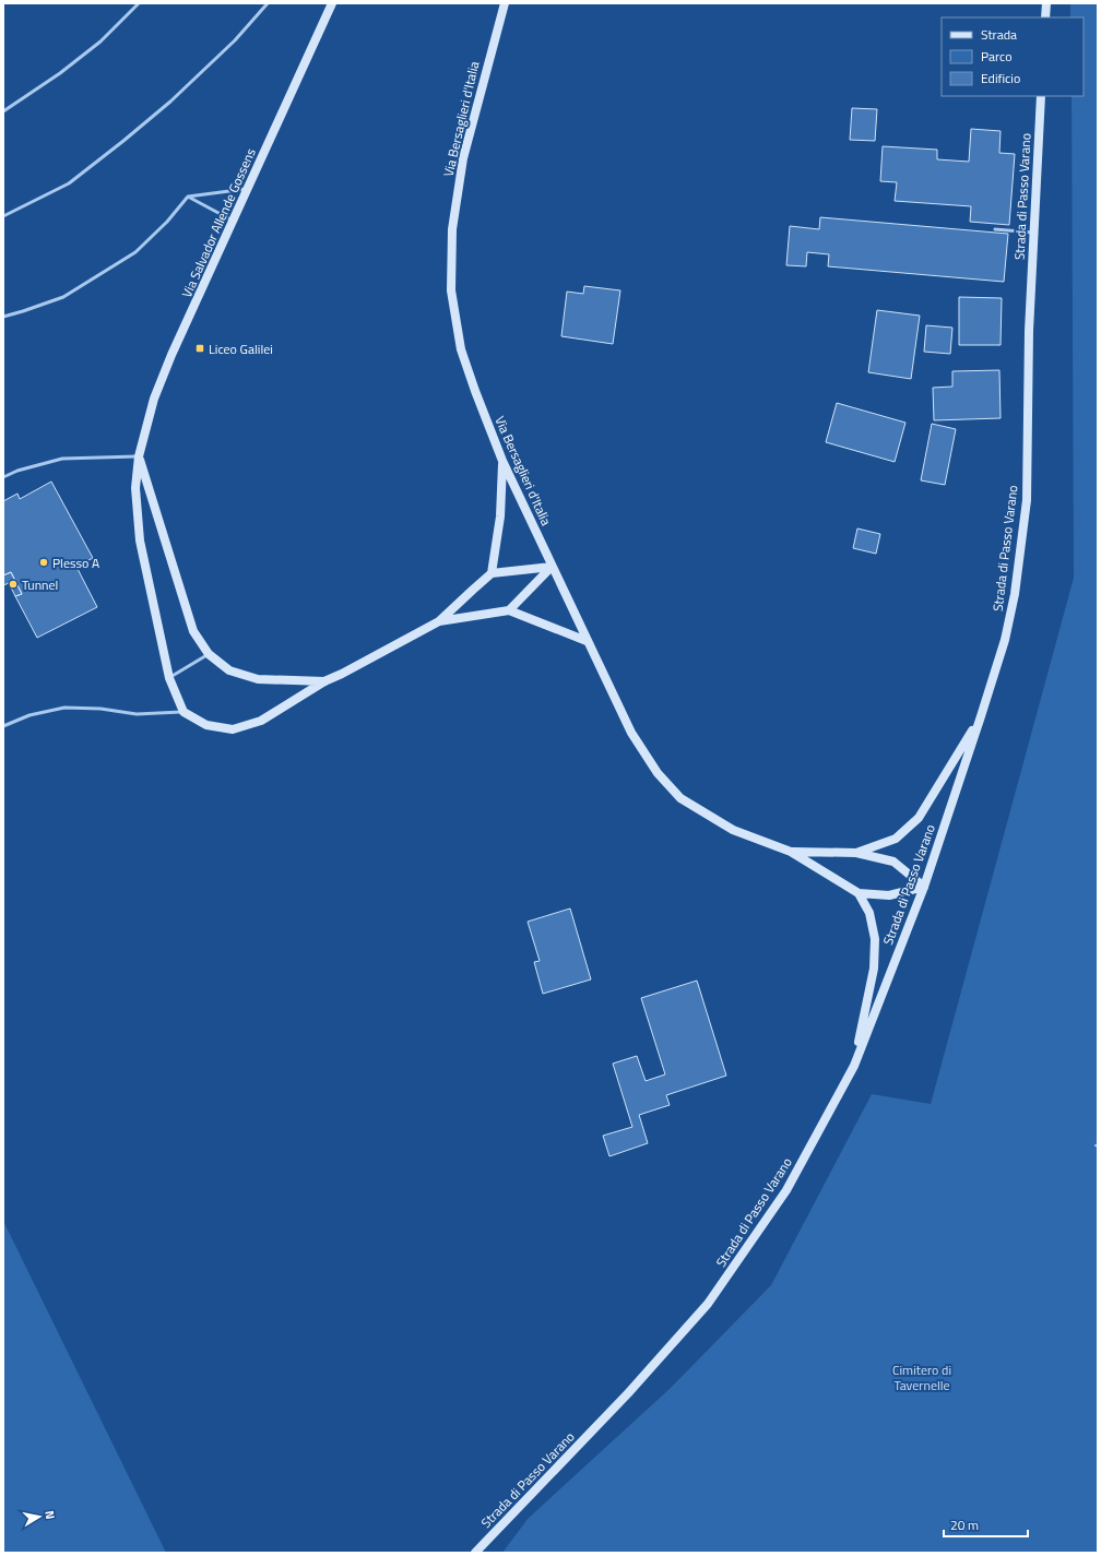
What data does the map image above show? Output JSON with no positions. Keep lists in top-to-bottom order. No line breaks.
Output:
{"streets":{"street":["Via Bersaglieri d'Italia","Strada di Passo Varano","Via Salvador Allende Gossens"]},"crossings":[["Via Bersaglieri d'Italia","Strada di Passo Varano"]],"parks":["Cimitero di Tavernelle"],"places":{"transit":["Liceo Galilei"],"other":["Plesso A","Tunnel"]},"legend":["Strada","Parco","Edificio"],"scale_bar":"20 m","north":"right"}
